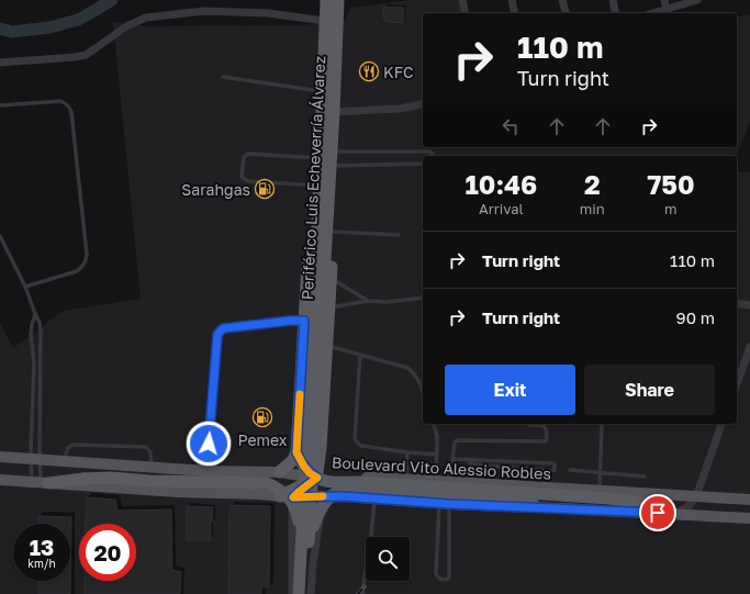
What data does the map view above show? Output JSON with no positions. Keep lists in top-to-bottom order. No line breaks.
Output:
{"streets":{"highway":["Periférico Luis Echeverría Álvarez"],"main road":["Boulevard Vito Alessio Robles"]},"places":{"restaurant":["KFC"],"fuel station":["Sarahgas","Pemex"]},"page":{"turn":["110 m","Turn right"],"eta":["10:46","Arrival","2","min","750","m"],"list":[{"name":"Turn right","value":"110 m"},{"name":"Turn right","value":"90 m"}],"buttons":["Exit","Share"],"speed":"13 km/h","limit":"20"}}
